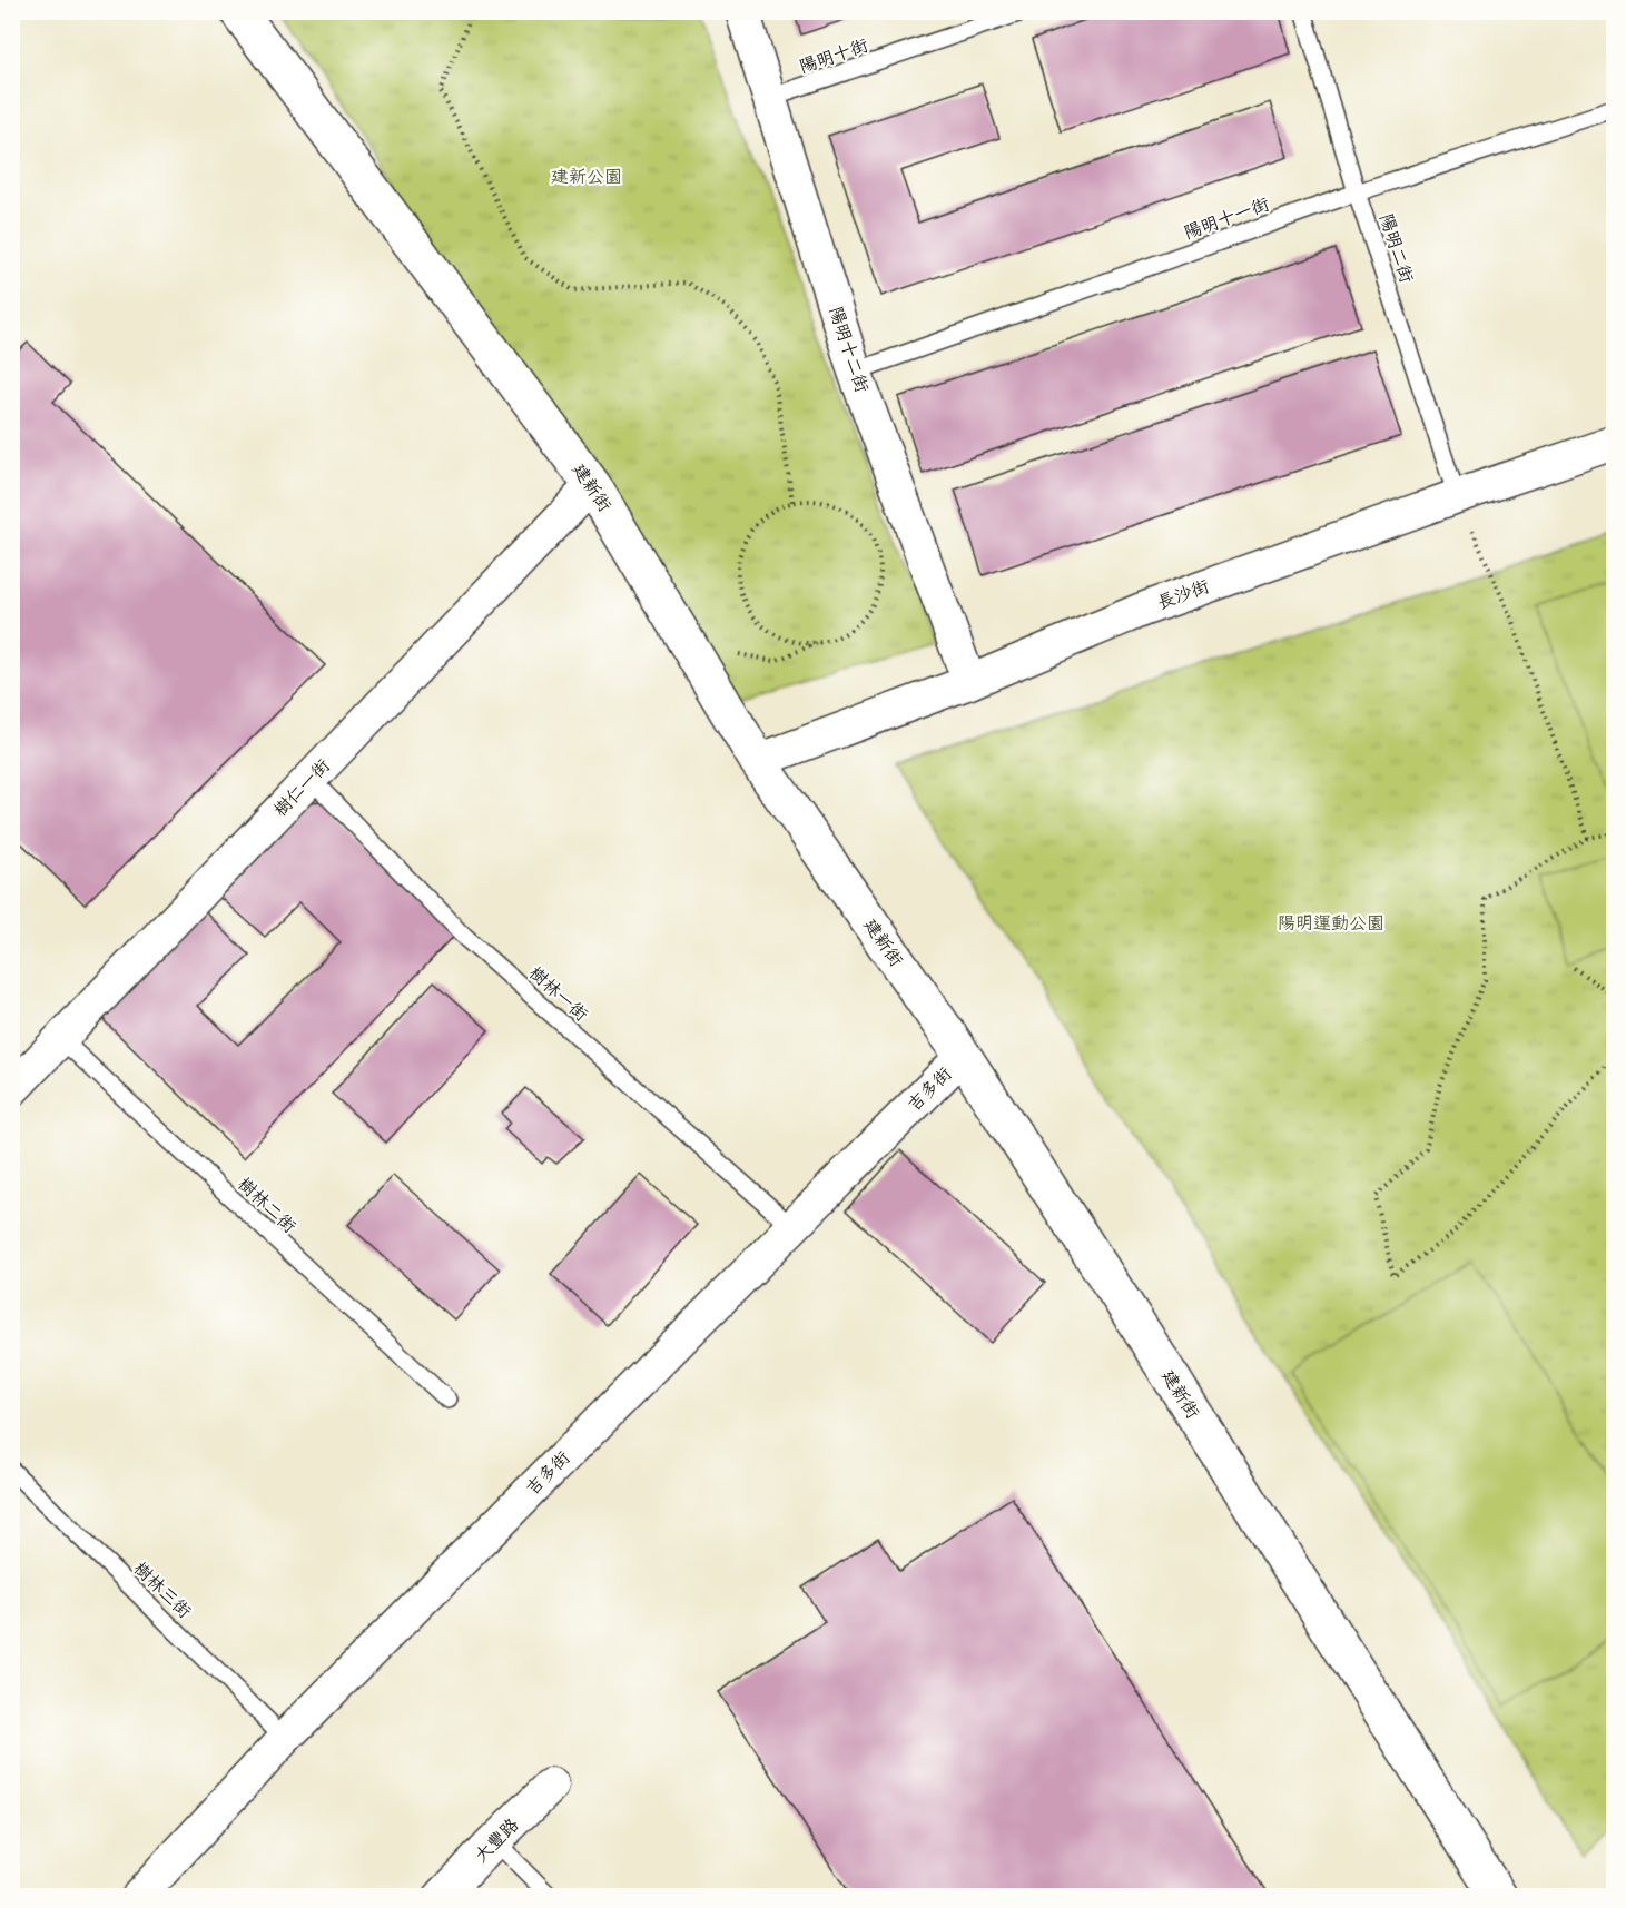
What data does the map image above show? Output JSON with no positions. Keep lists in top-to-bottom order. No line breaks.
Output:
{"streets":{"street":["陽明十二街","建新街","長沙街","樹仁一街","吉多街","大豐路"],"lane":["陽明十街","陽明十一街","陽明二街","樹林一街","樹林二街","樹林三街"]},"crossings":[["陽明十街","陽明十二街"],["陽明十一街","陽明二街"],["陽明十一街","陽明十二街"],["陽明二街","長沙街"],["陽明十二街","長沙街"],["建新街","長沙街"],["建新街","樹仁一街"],["建新街","吉多街"],["樹仁一街","樹林一街"],["樹仁一街","樹林二街"],["樹林一街","吉多街"],["吉多街","樹林三街"]],"parks":["建新公園","陽明運動公園"]}
